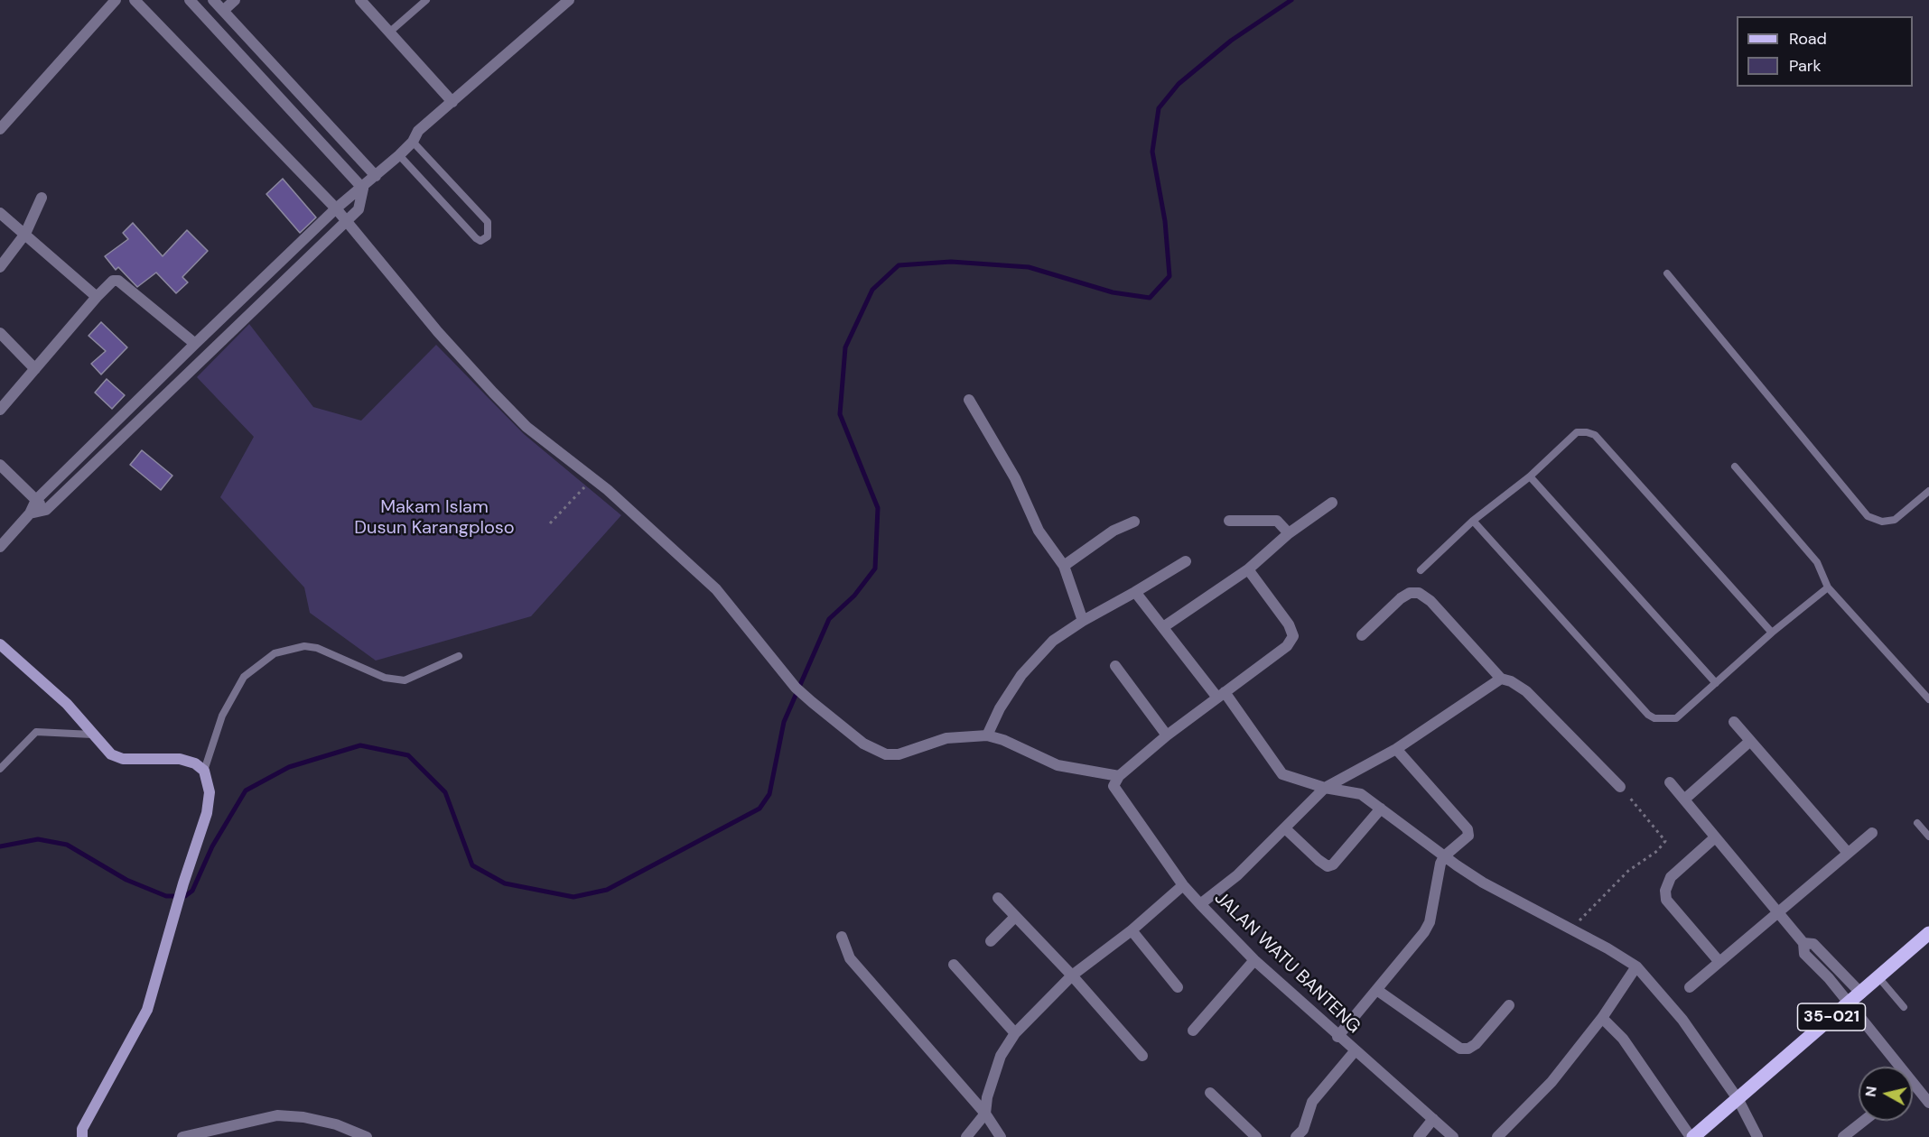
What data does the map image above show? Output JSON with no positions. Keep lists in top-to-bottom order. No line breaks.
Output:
{"streets":{"main road":["35-021"],"street":["JALAN WATU BANTENG"]},"parks":["Makam Islam Dusun Karangploso"],"legend":["Road","Park"],"north":"left"}
